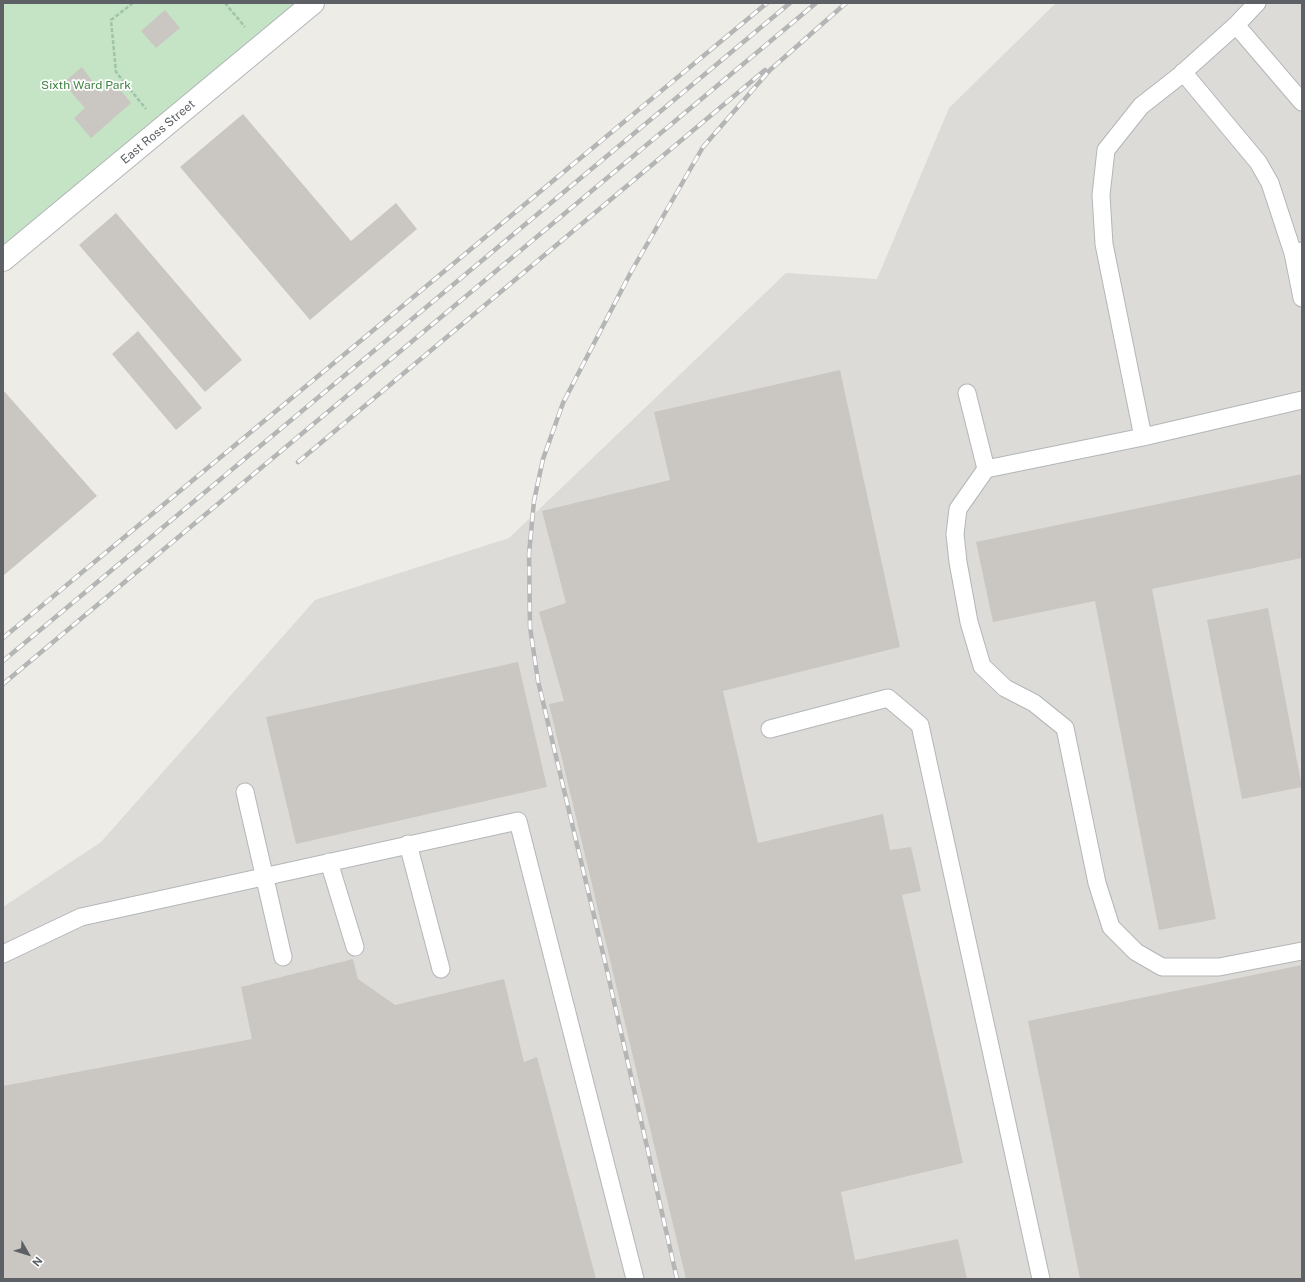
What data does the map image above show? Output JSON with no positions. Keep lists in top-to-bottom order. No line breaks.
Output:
{"streets":{"street":["East Ross Street"]},"parks":["Sixth Ward Park"],"north":"bottom right"}
